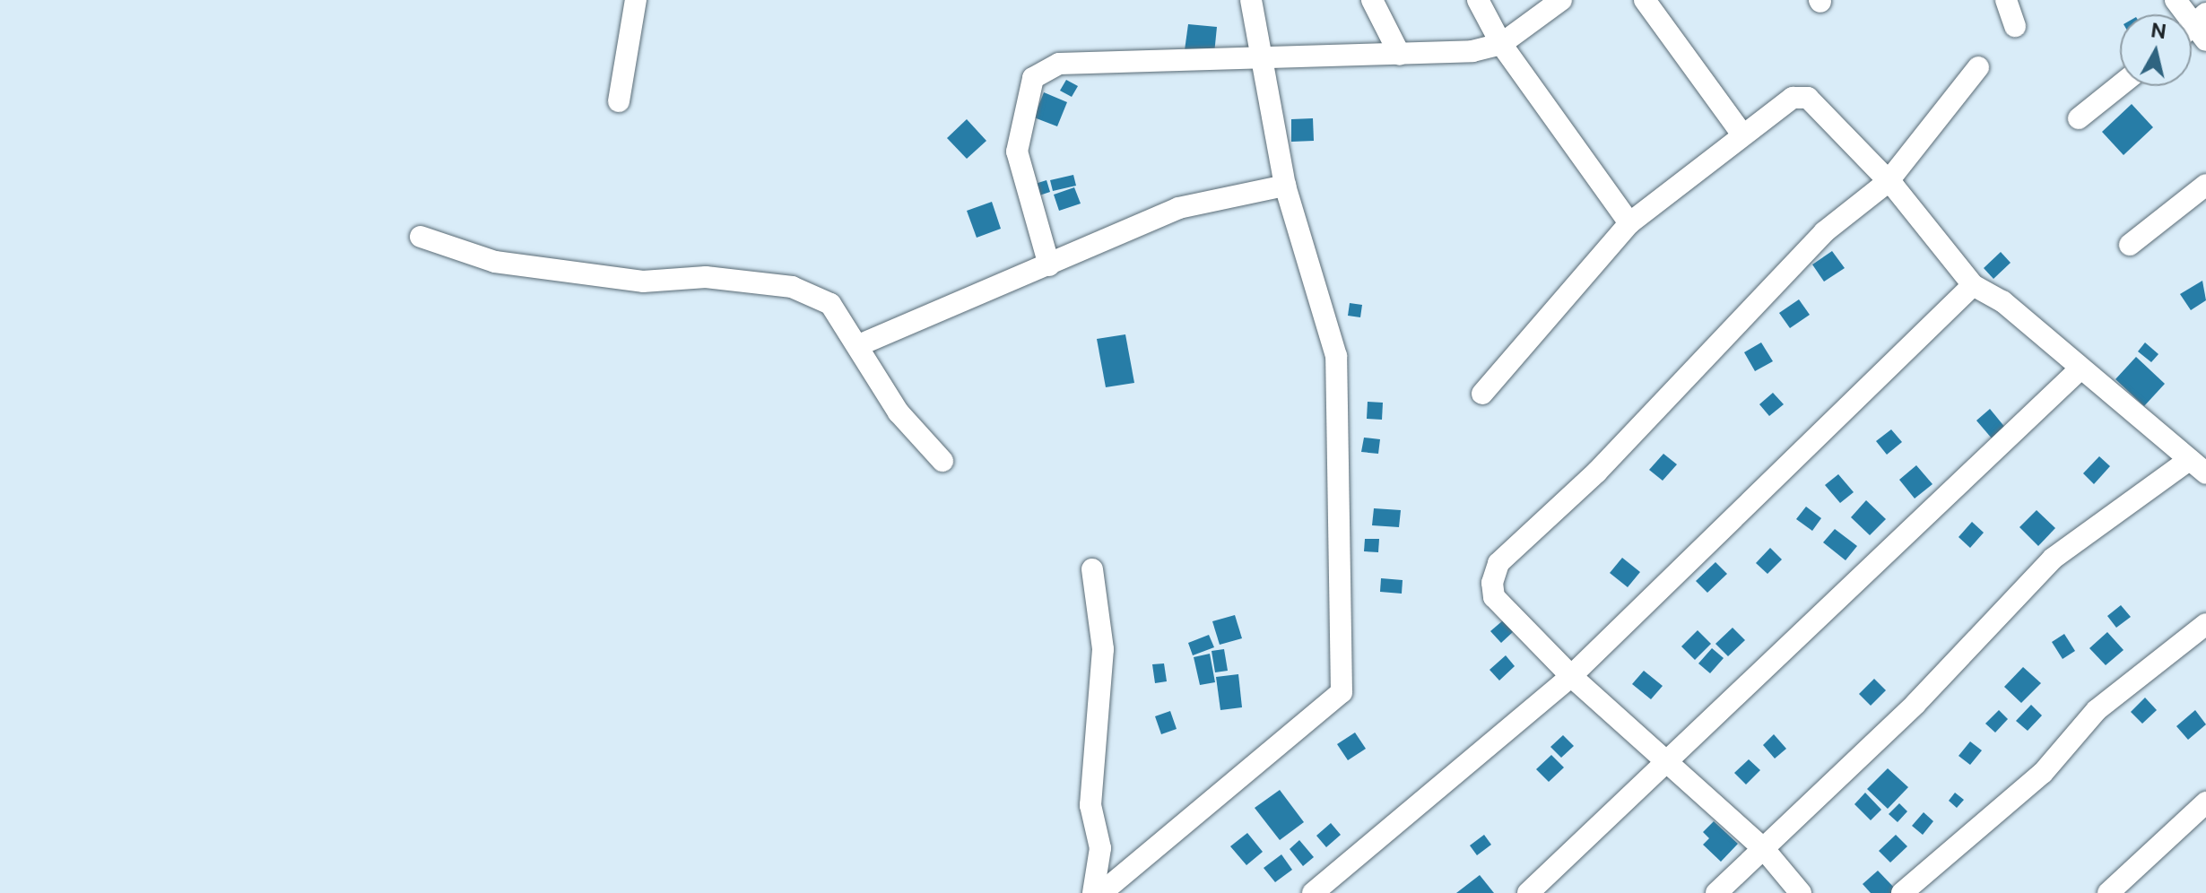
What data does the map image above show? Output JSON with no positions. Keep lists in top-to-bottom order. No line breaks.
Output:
{"north":"top"}
